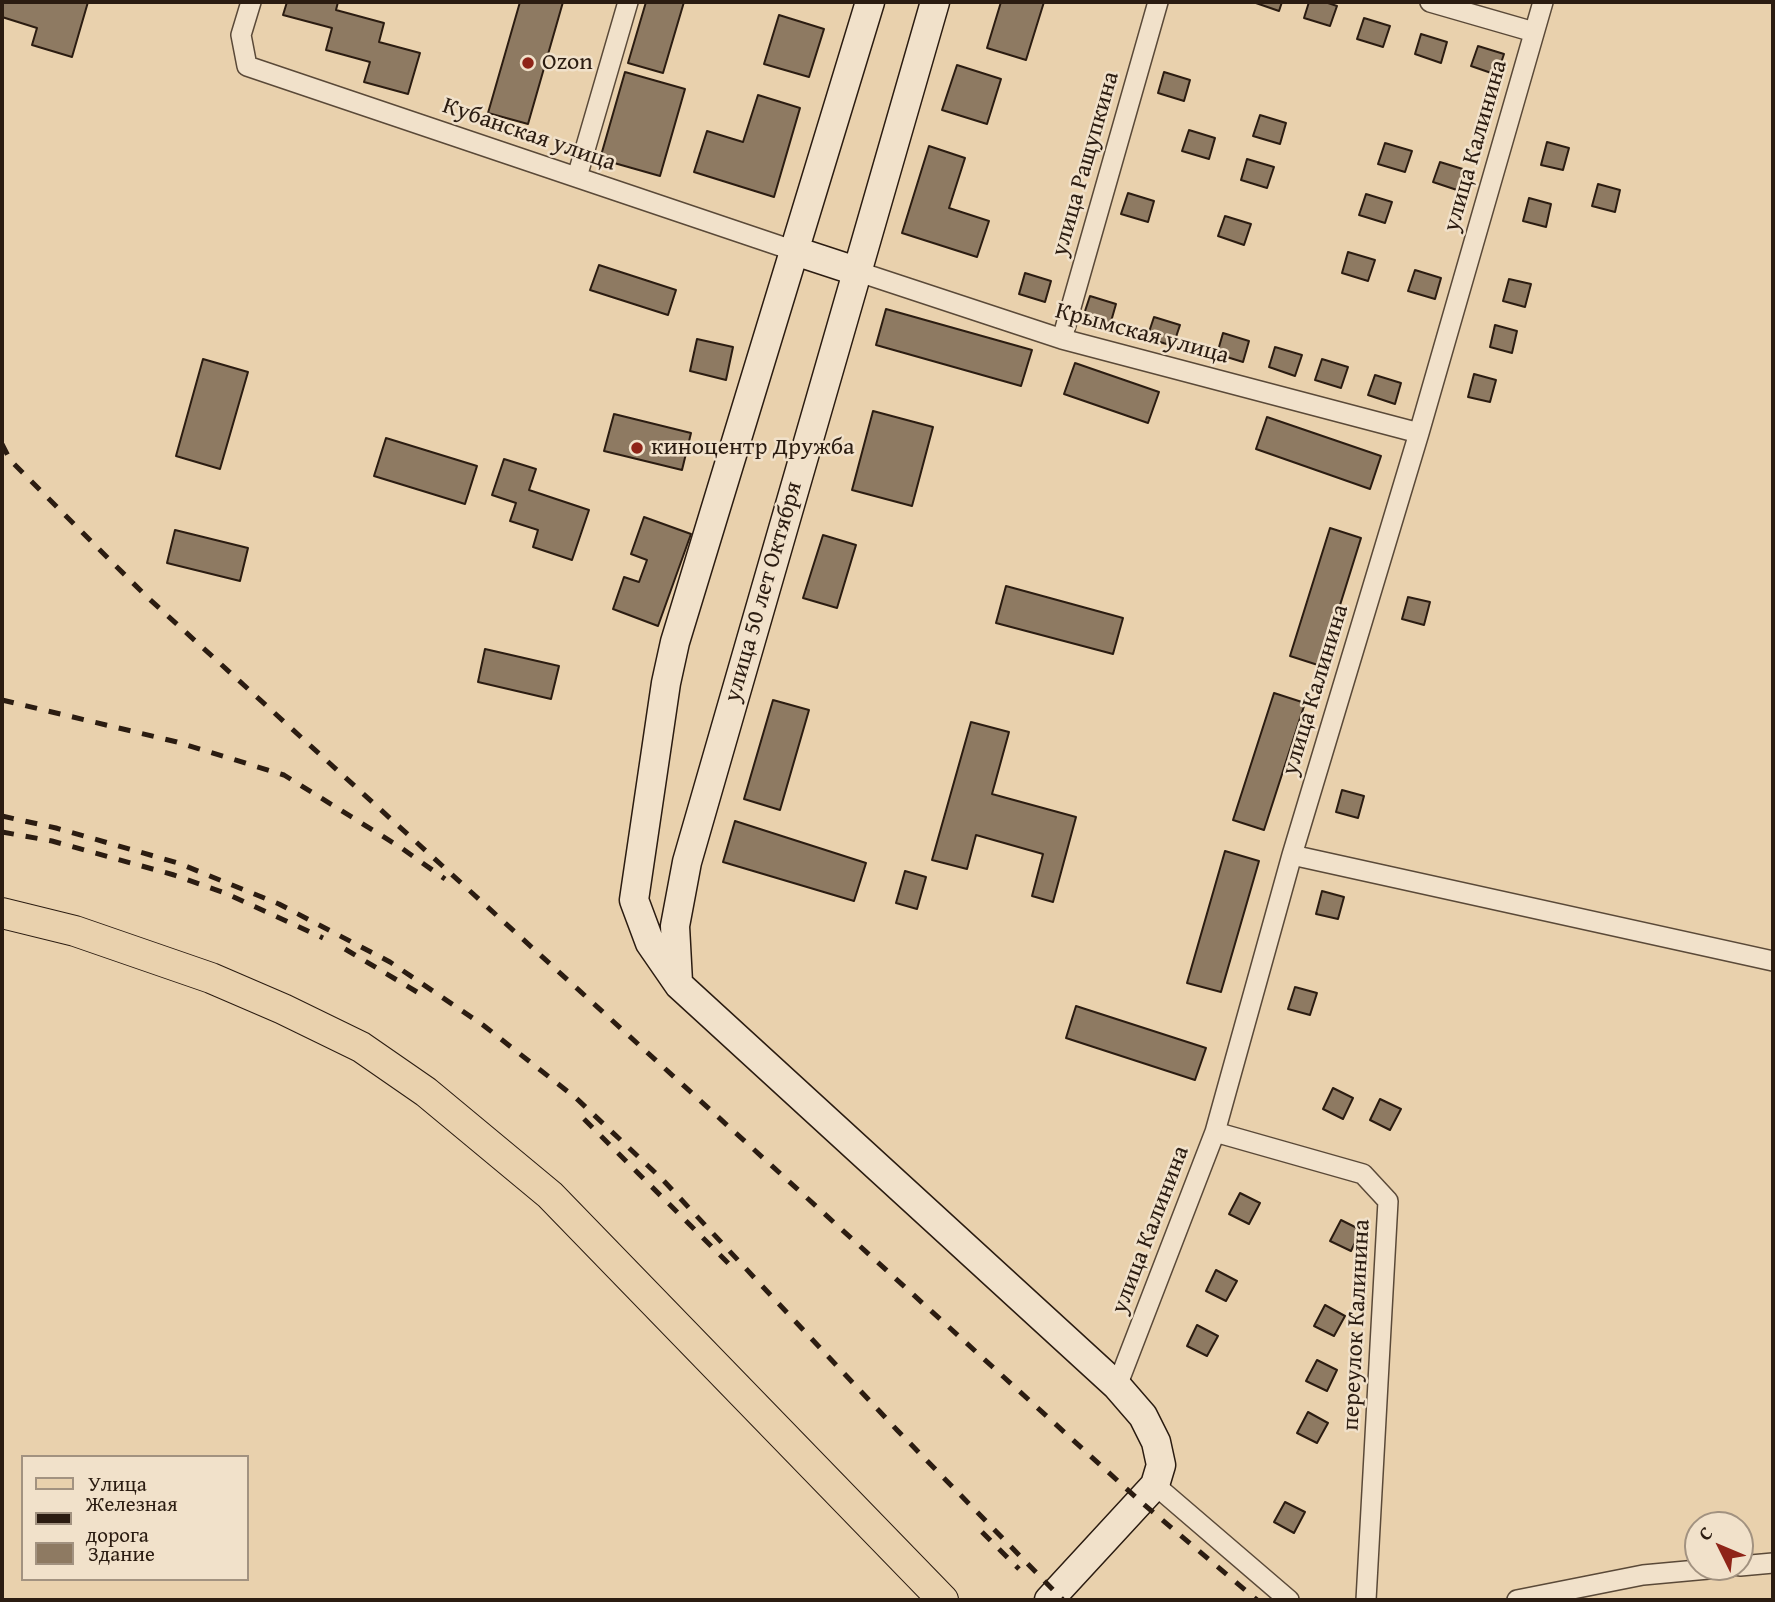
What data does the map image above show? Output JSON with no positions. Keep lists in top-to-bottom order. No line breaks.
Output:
{"streets":{"street":["Кубанская улица","улица Калинина","улица Ращупкина","Крымская улица","улица 50 лет Октября","переулок Калинина"]},"crossings":[["улица Калинина","Крымская улица"],["улица Калинина","переулок Калинина"],["улица Ращупкина","Крымская улица"],["Крымская улица","улица 50 лет Октября"]],"places":["Ozon","киноцентр Дружба"],"legend":["Улица","Железная дорога","Здание"],"north":"top left"}
